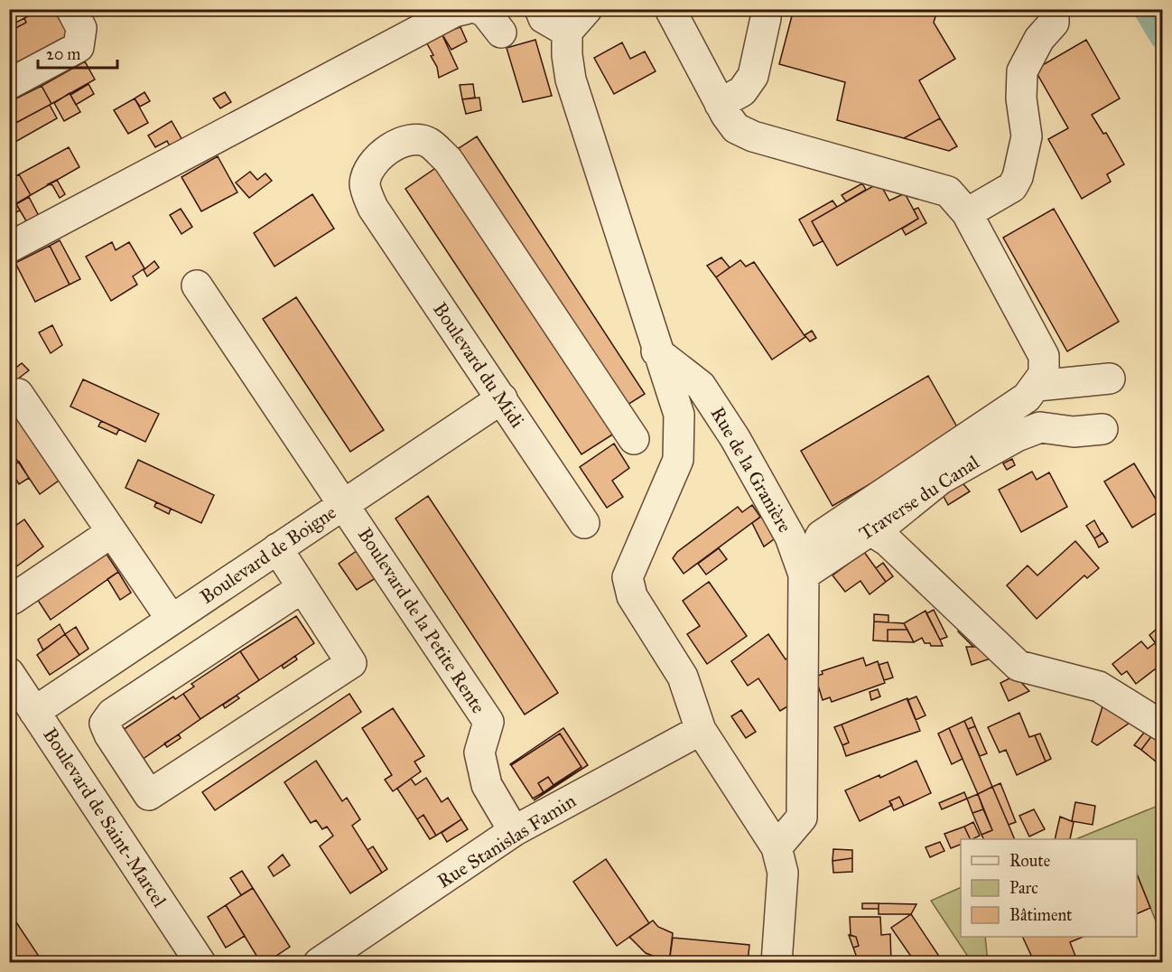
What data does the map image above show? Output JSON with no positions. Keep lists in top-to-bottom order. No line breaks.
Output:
{"streets":{"street":["Boulevard du Midi","Rue de la Granière","Traverse du Canal","Boulevard de Boigne","Boulevard de la Petite Rente","Boulevard de Saint-Marcel","Rue Stanislas Famin"]},"crossings":[["Boulevard du Midi","Boulevard de Boigne"],["Rue de la Granière","Traverse du Canal"],["Boulevard de Boigne","Boulevard de la Petite Rente"],["Boulevard de Boigne","Boulevard de Saint-Marcel"],["Boulevard de la Petite Rente","Rue Stanislas Famin"]],"legend":["Route","Parc","Bâtiment"],"scale_bar":"20 m"}
